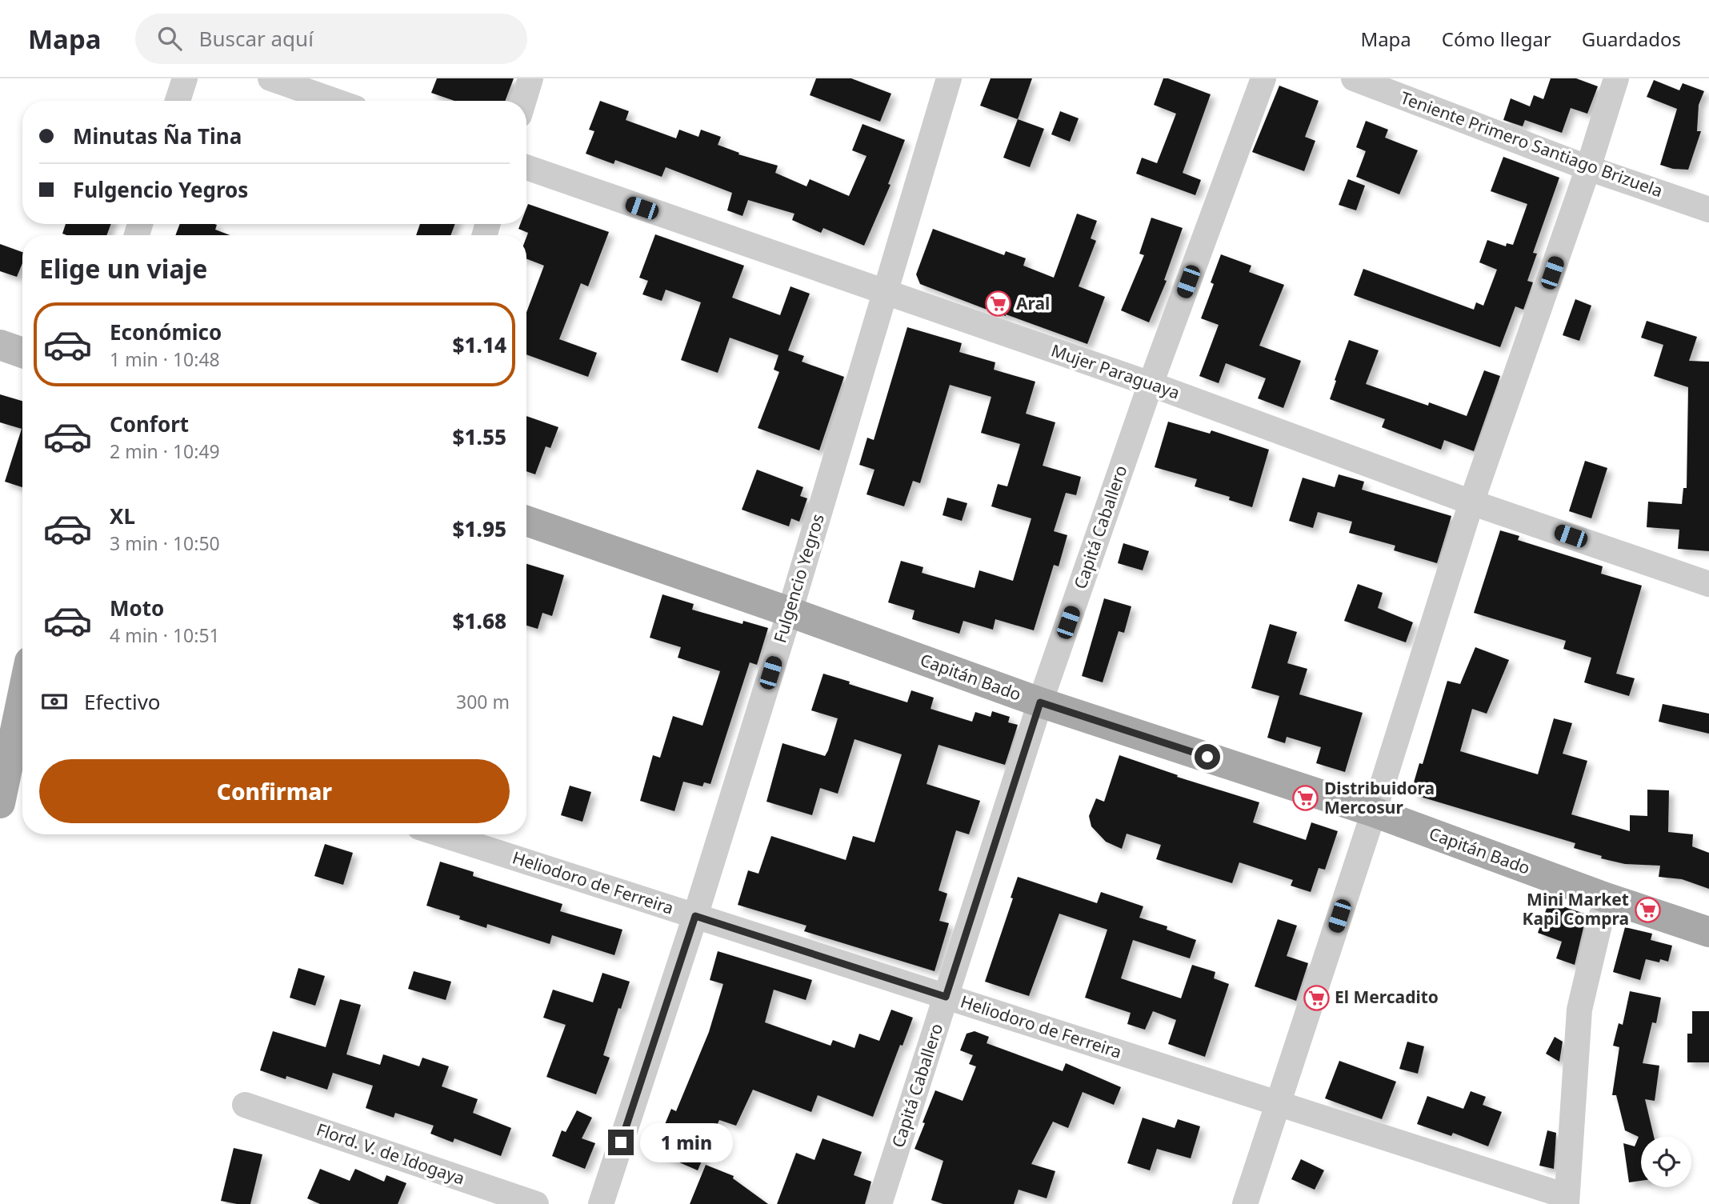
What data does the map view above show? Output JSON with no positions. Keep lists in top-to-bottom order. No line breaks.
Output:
{"streets":{"main road":["Capitán Bado"],"street":["Teniente Primero Santiago Brizuela","Mujer Paraguaya","Capitá Caballero","Fulgencio Yegros","Heliodoro de Ferreira","Flord. V. de Idogaya"]},"crossings":[["Mujer Paraguaya","Capitá Caballero"],["Mujer Paraguaya","Fulgencio Yegros"],["Capitá Caballero","Capitán Bado"],["Capitá Caballero","Heliodoro de Ferreira"],["Fulgencio Yegros","Capitán Bado"],["Fulgencio Yegros","Heliodoro de Ferreira"]],"places":{"supermarket":["Aral","Distribuidora Mercosur","Mini Market Kapi Compra","El Mercadito"]},"page":{"header":"Mapa","search":"Buscar aquí","nav":["Mapa","Cómo llegar","Guardados"],"banner":["Minutas Ña Tina","Fulgencio Yegros"],"heading":"Elige un viaje","list":[{"name":"Económico","note":"1 min · 10:48","value":"$1.14"},{"name":"Confort","note":"2 min · 10:49","value":"$1.55"},{"name":"XL","note":"3 min · 10:50","value":"$1.95"},{"name":"Moto","note":"4 min · 10:51","value":"$1.68"}],"pay":["Efectivo","300 m"],"buttons":"Confirmar","bubble":"1 min"}}
